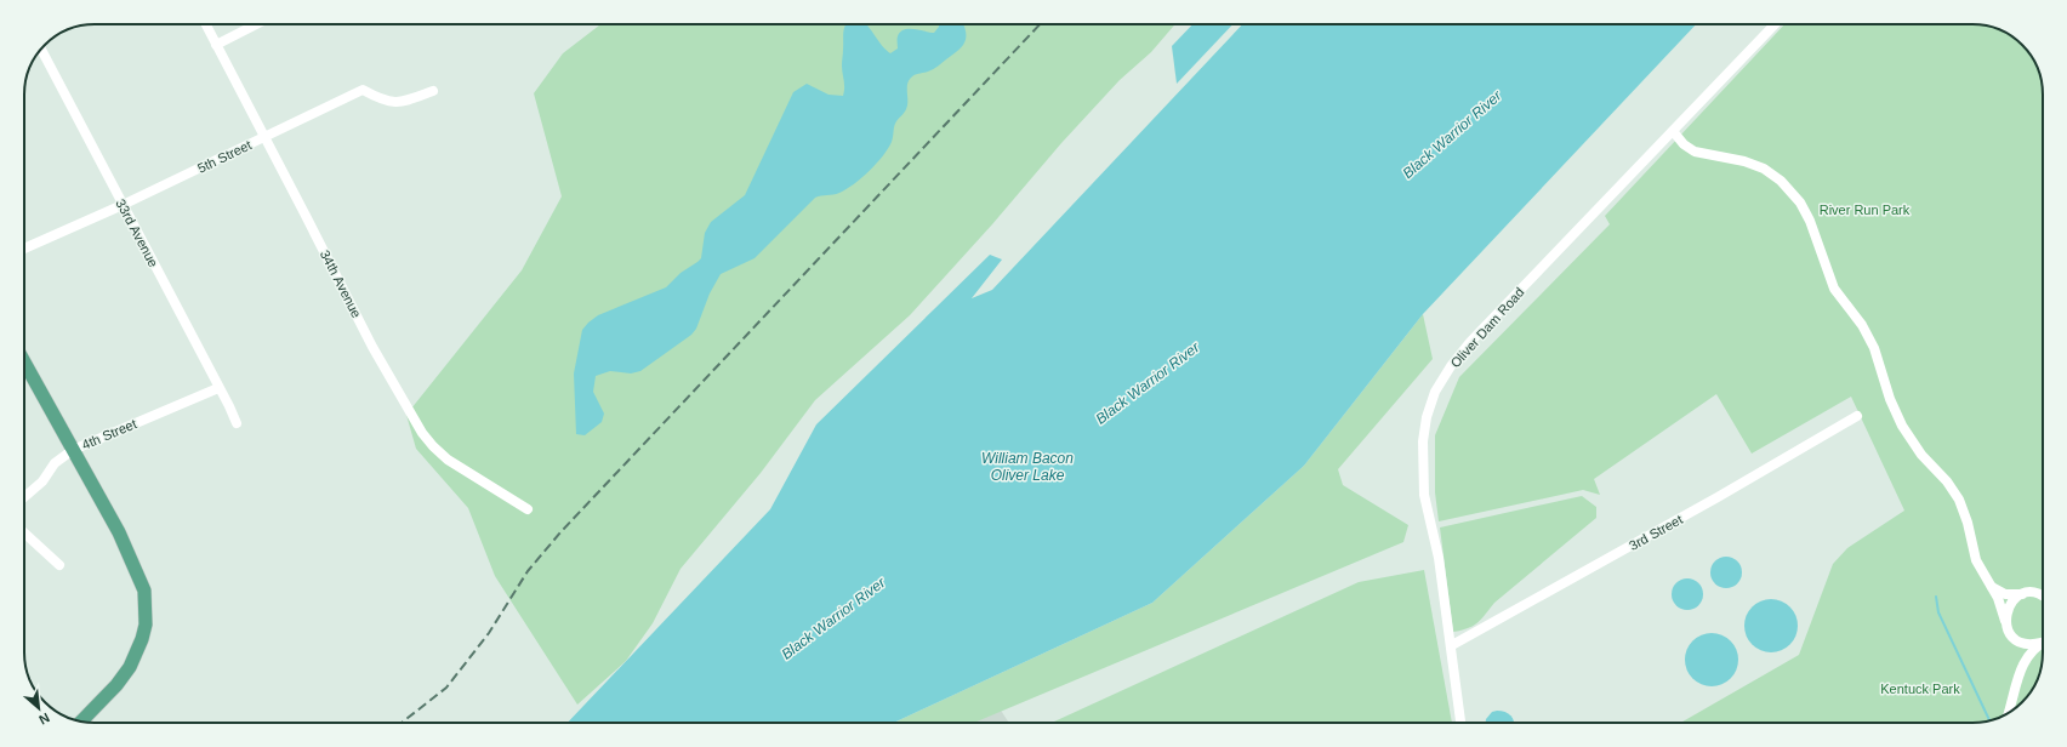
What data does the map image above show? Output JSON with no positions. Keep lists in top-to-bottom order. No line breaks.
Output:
{"streets":{"street":["5th Street","33rd Avenue","34th Avenue","Oliver Dam Road","4th Street","3rd Street"]},"crossings":[["5th Street","33rd Avenue"],["5th Street","34th Avenue"],["33rd Avenue","4th Street"],["Oliver Dam Road","3rd Street"]],"water":["Black Warrior River","William Bacon Oliver Lake"],"parks":["River Run Park","Kentuck Park"],"north":"bottom right"}
